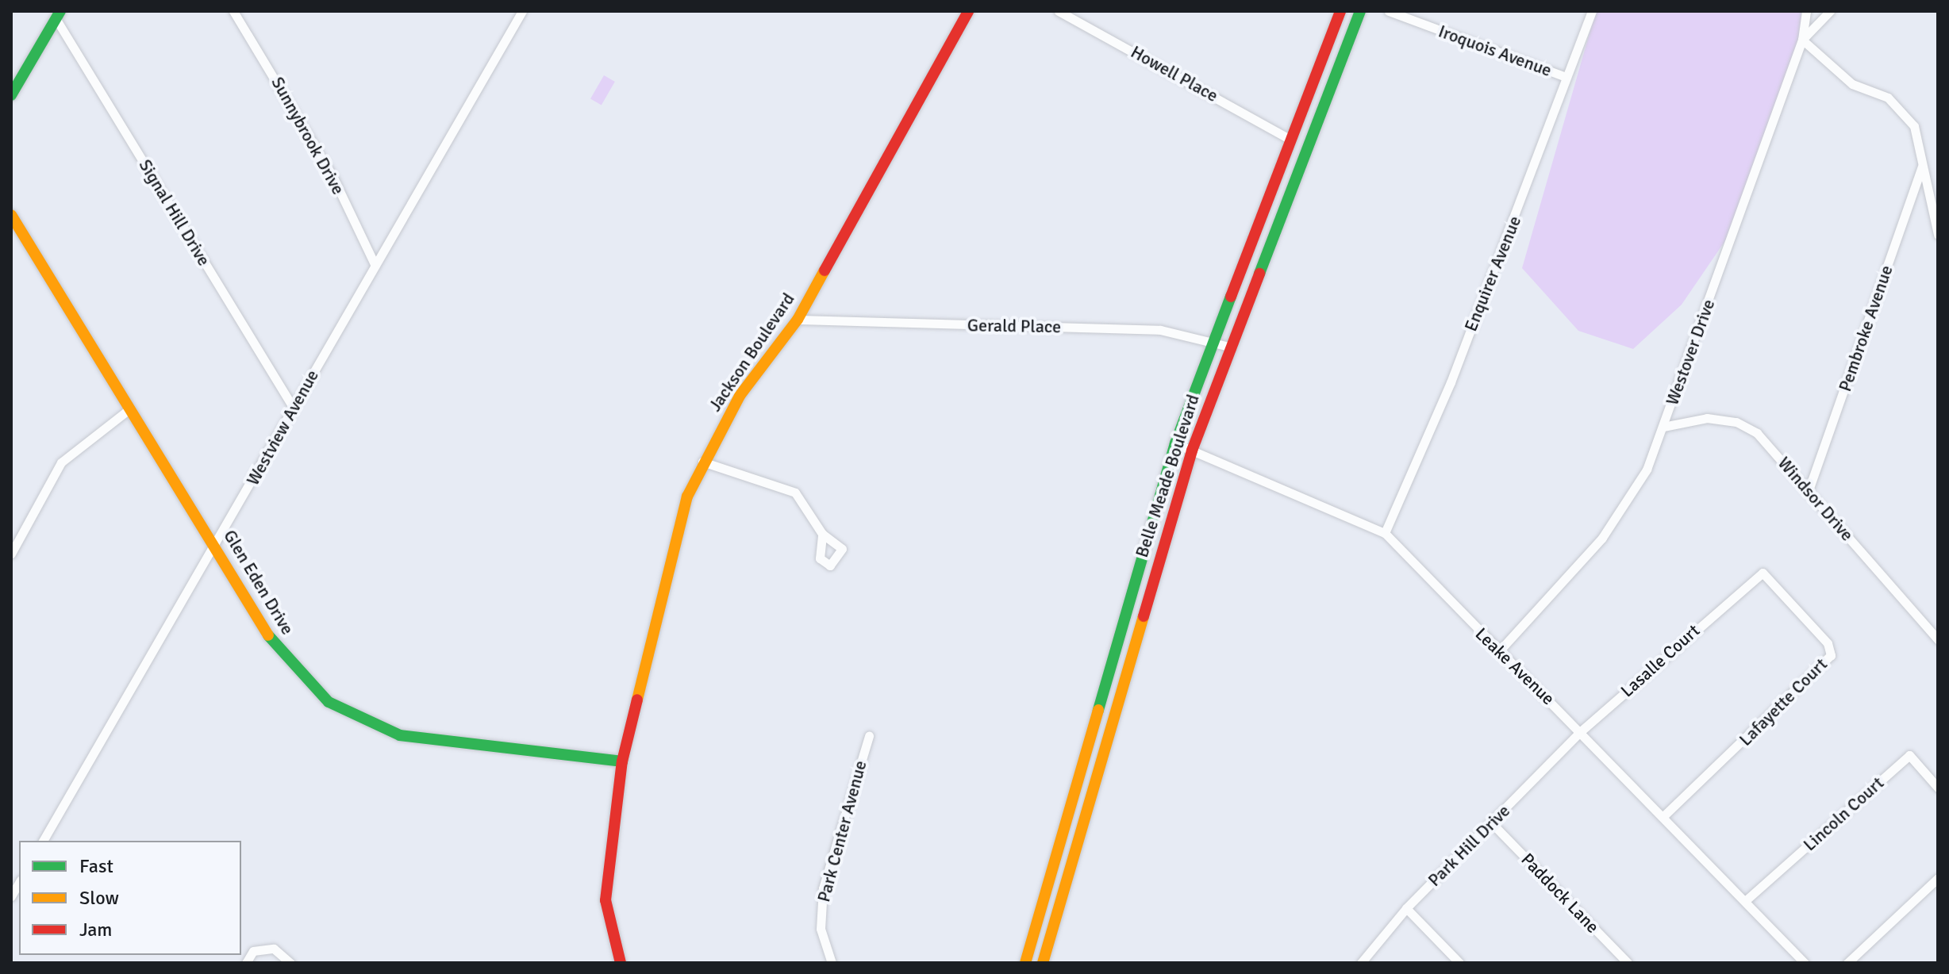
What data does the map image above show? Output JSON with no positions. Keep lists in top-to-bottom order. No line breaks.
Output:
{"streets":{"main road":["Jackson Boulevard","Belle Meade Boulevard","Glen Eden Drive"],"street":["Iroquois Avenue","Howell Place","Sunnybrook Drive","Signal Hill Drive","Enquirer Avenue","Gerald Place","Pembroke Avenue","Westover Drive","Westview Avenue","Windsor Drive","Lasalle Court","Leake Avenue","Lafayette Court","Lincoln Court","Park Center Avenue","Park Hill Drive","Paddock Lane"]},"crossings":[["Iroquois Avenue","Enquirer Avenue"],["Howell Place","Belle Meade Boulevard"],["Sunnybrook Drive","Westview Avenue"],["Signal Hill Drive","Westview Avenue"],["Enquirer Avenue","Leake Avenue"],["Gerald Place","Jackson Boulevard"],["Gerald Place","Belle Meade Boulevard"],["Pembroke Avenue","Windsor Drive"],["Jackson Boulevard","Glen Eden Drive"],["Westover Drive","Windsor Drive"],["Westover Drive","Leake Avenue"],["Westview Avenue","Glen Eden Drive"],["Belle Meade Boulevard","Leake Avenue"],["Lasalle Court","Leake Avenue"],["Lasalle Court","Lafayette Court"],["Lasalle Court","Park Hill Drive"],["Leake Avenue","Lafayette Court"],["Leake Avenue","Lincoln Court"],["Leake Avenue","Park Hill Drive"],["Park Hill Drive","Paddock Lane"]],"legend":["Fast","Slow","Jam"]}
